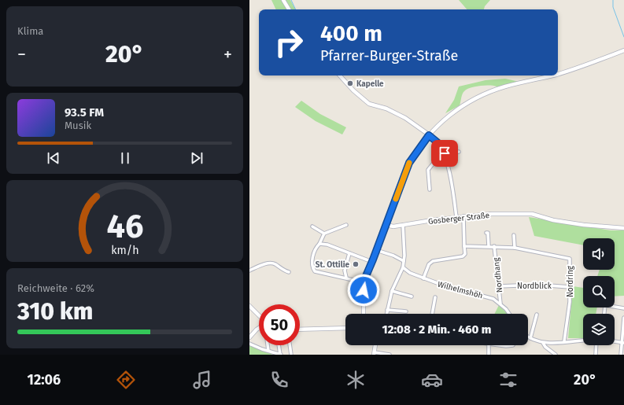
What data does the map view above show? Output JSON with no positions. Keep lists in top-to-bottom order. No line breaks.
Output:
{"streets":{"street":["Gosberger Straße","Nordhang","Nordring","Nordblick","Wilhelmshöh"]},"crossings":[["Nordhang","Nordring"],["Nordhang","Nordblick"],["Nordhang","Wilhelmshöh"],["Nordring","Nordblick"]],"places":["Kapelle","St. Ottilie"],"page":{"tile":["Klima",["Reichweite · 62%","310 km"]],"turn":["400 m","Pfarrer-Burger-Straße"],"heat":["−","20°","+"],"song":["93.5 FM","Musik"],"limit":"50","trip":"12:08 · 2 Min. · 460 m","tabs":["12:06","20°"],"gauge":["46","km/h"]}}
